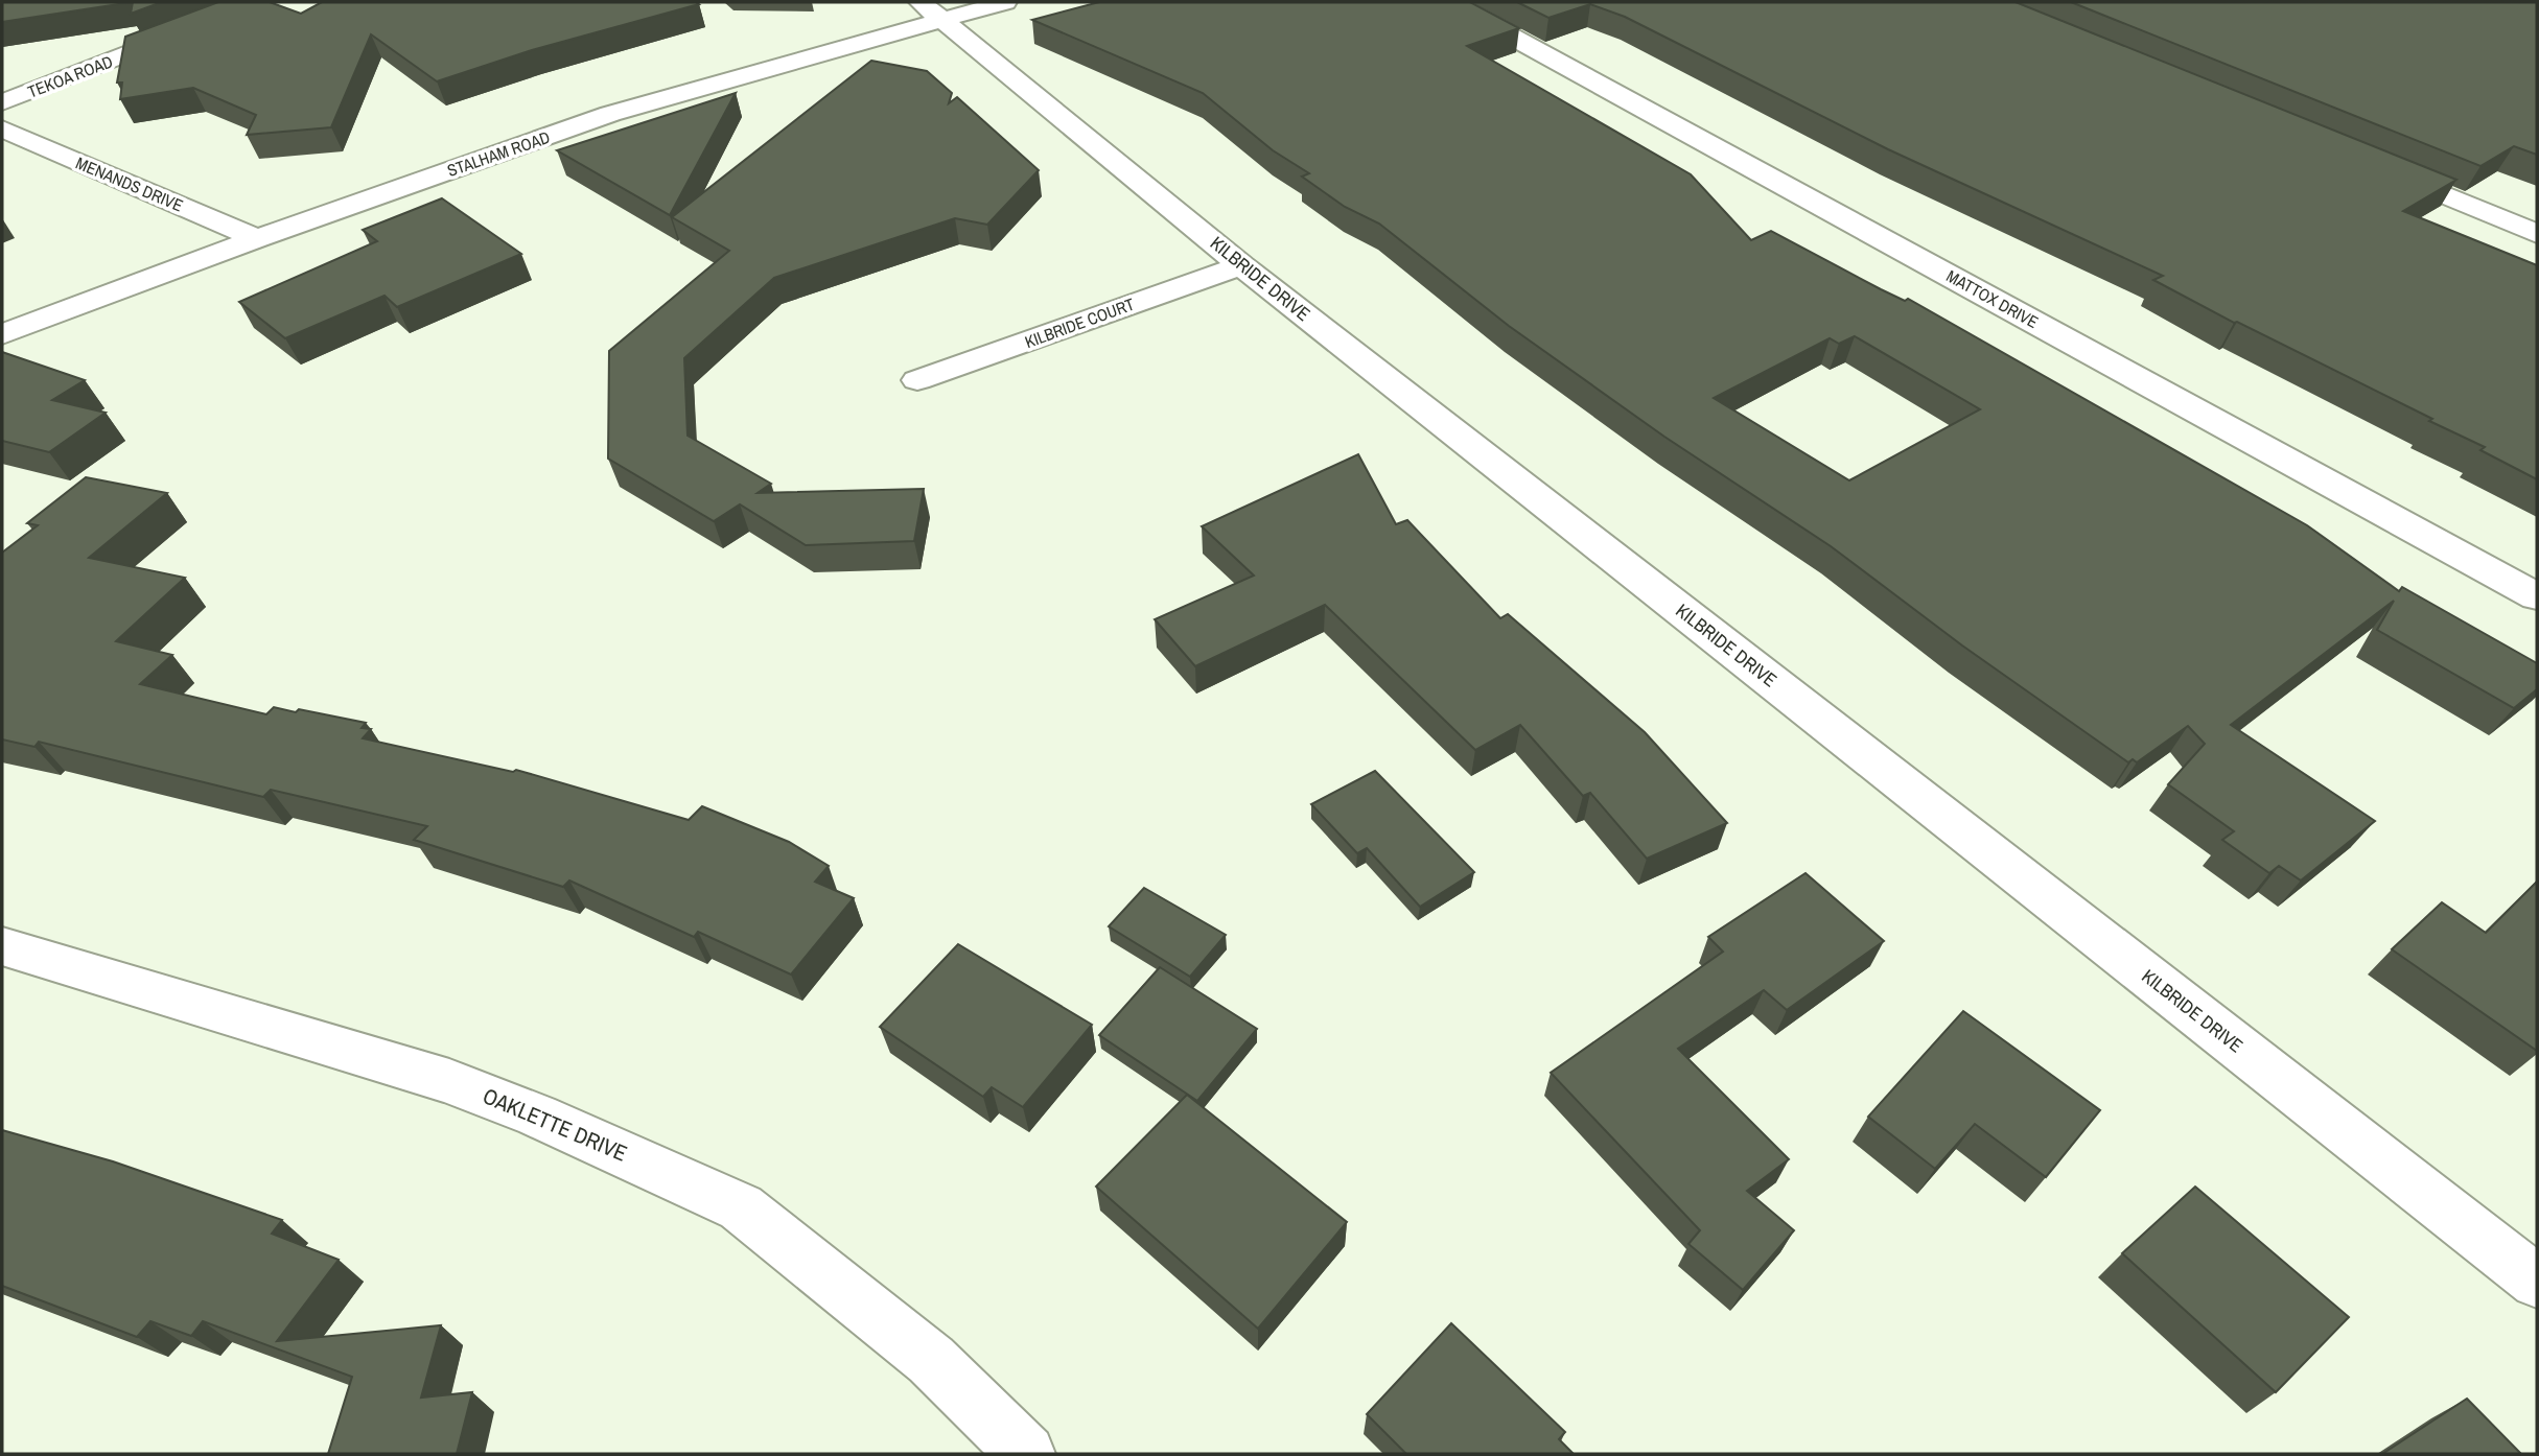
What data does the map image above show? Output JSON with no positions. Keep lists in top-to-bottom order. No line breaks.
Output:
{"streets":{"street":["TEKOA ROAD","STALHAM ROAD","MENANDS DRIVE","KILBRIDE DRIVE","MATTOX DRIVE","KILBRIDE COURT","OAKLETTE DRIVE"]},"crossings":[["STALHAM ROAD","MENANDS DRIVE"],["STALHAM ROAD","KILBRIDE DRIVE"],["KILBRIDE DRIVE","KILBRIDE COURT"]]}
